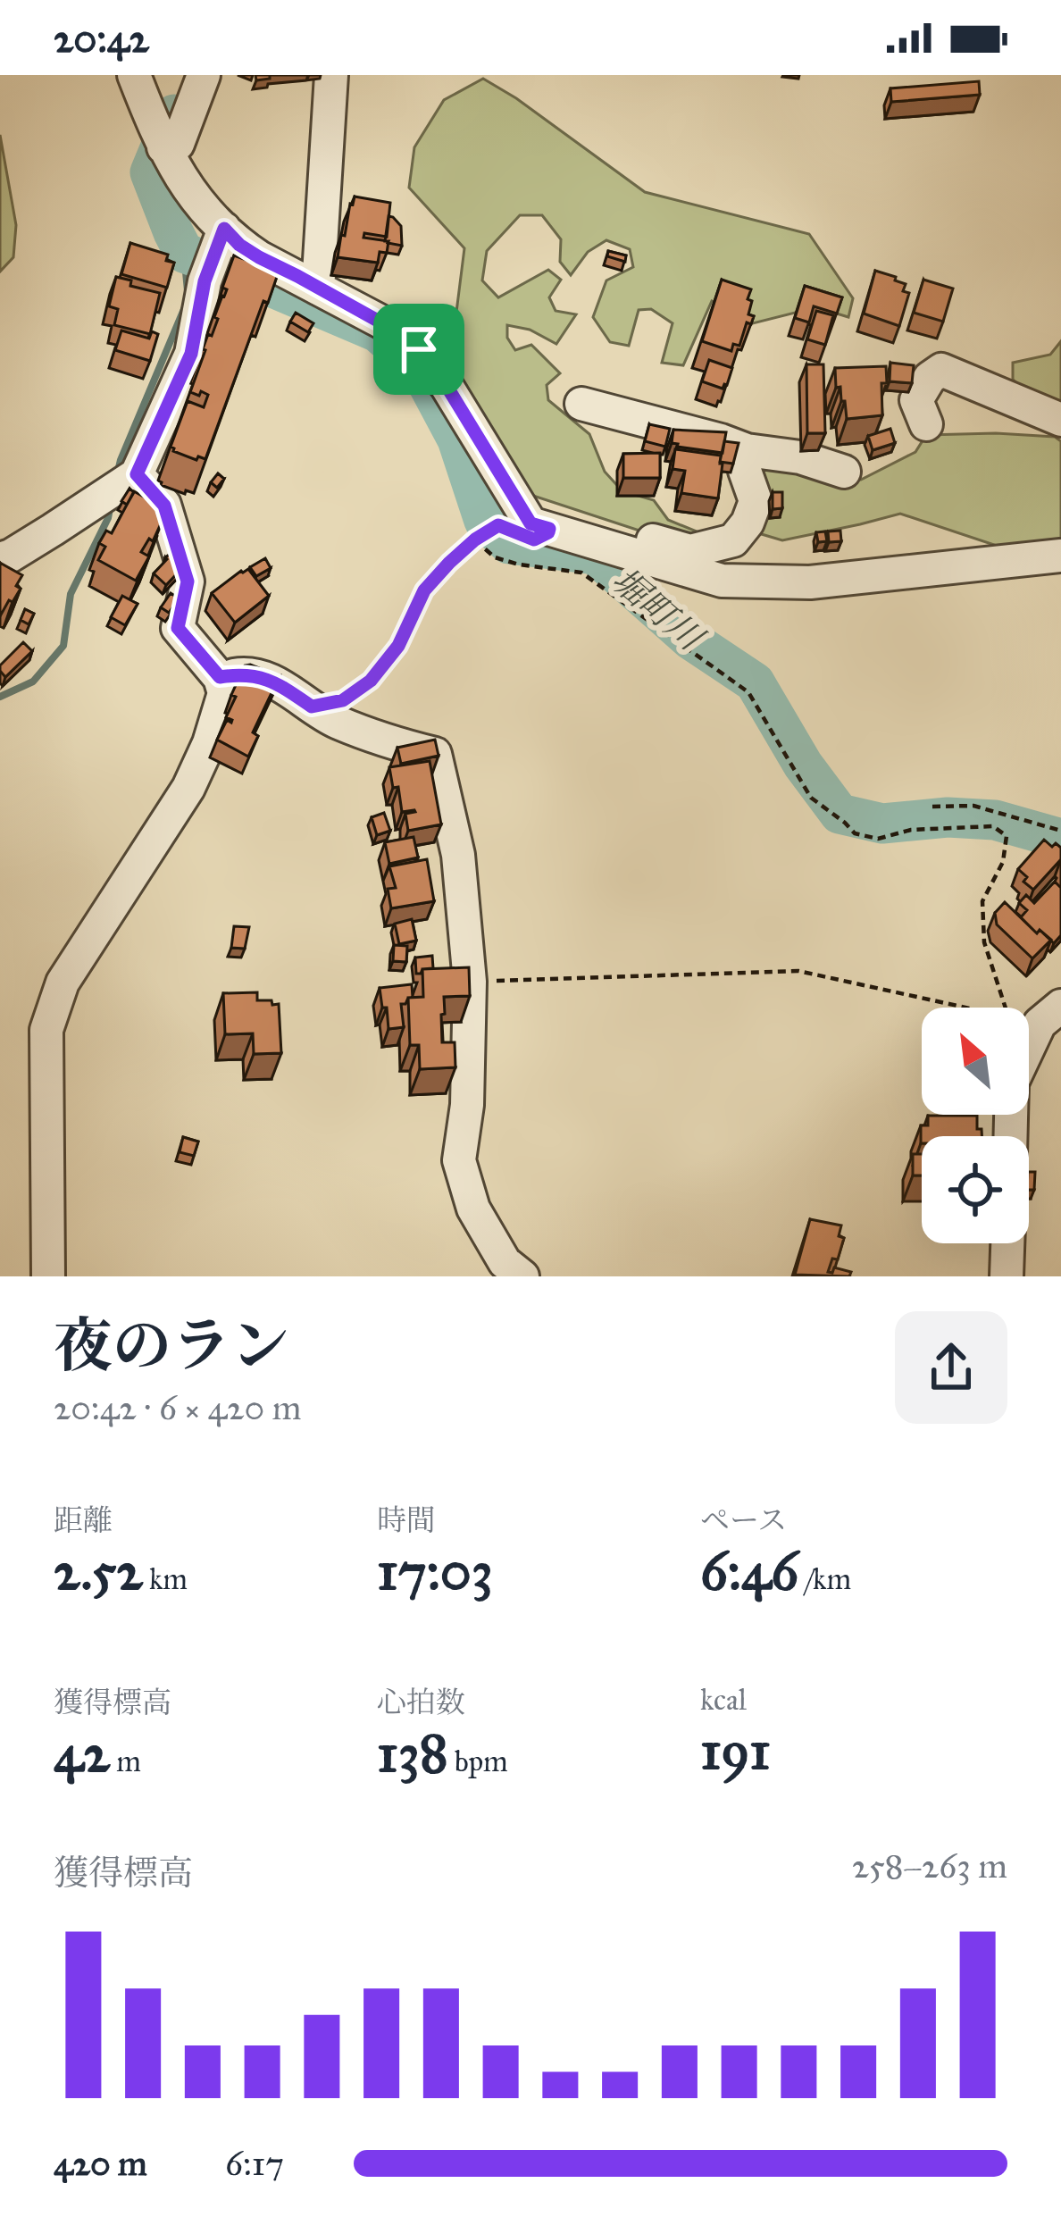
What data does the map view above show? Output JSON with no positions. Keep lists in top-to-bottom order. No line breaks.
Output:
{"water":["堀町川"],"north":"top left","page":{"status":"20:42","heading":["夜のラン","20:42 · 6 × 420 m"],"stats":[["距離","2.52 km"],["時間","17:03"],["ペース","6:46 /km"],["獲得標高","42 m"],["心拍数","138 bpm"],["kcal","191"]],"chart":["獲得標高","258–263 m"],"list":[{"name":"420 m","note":"6:17"}]}}
